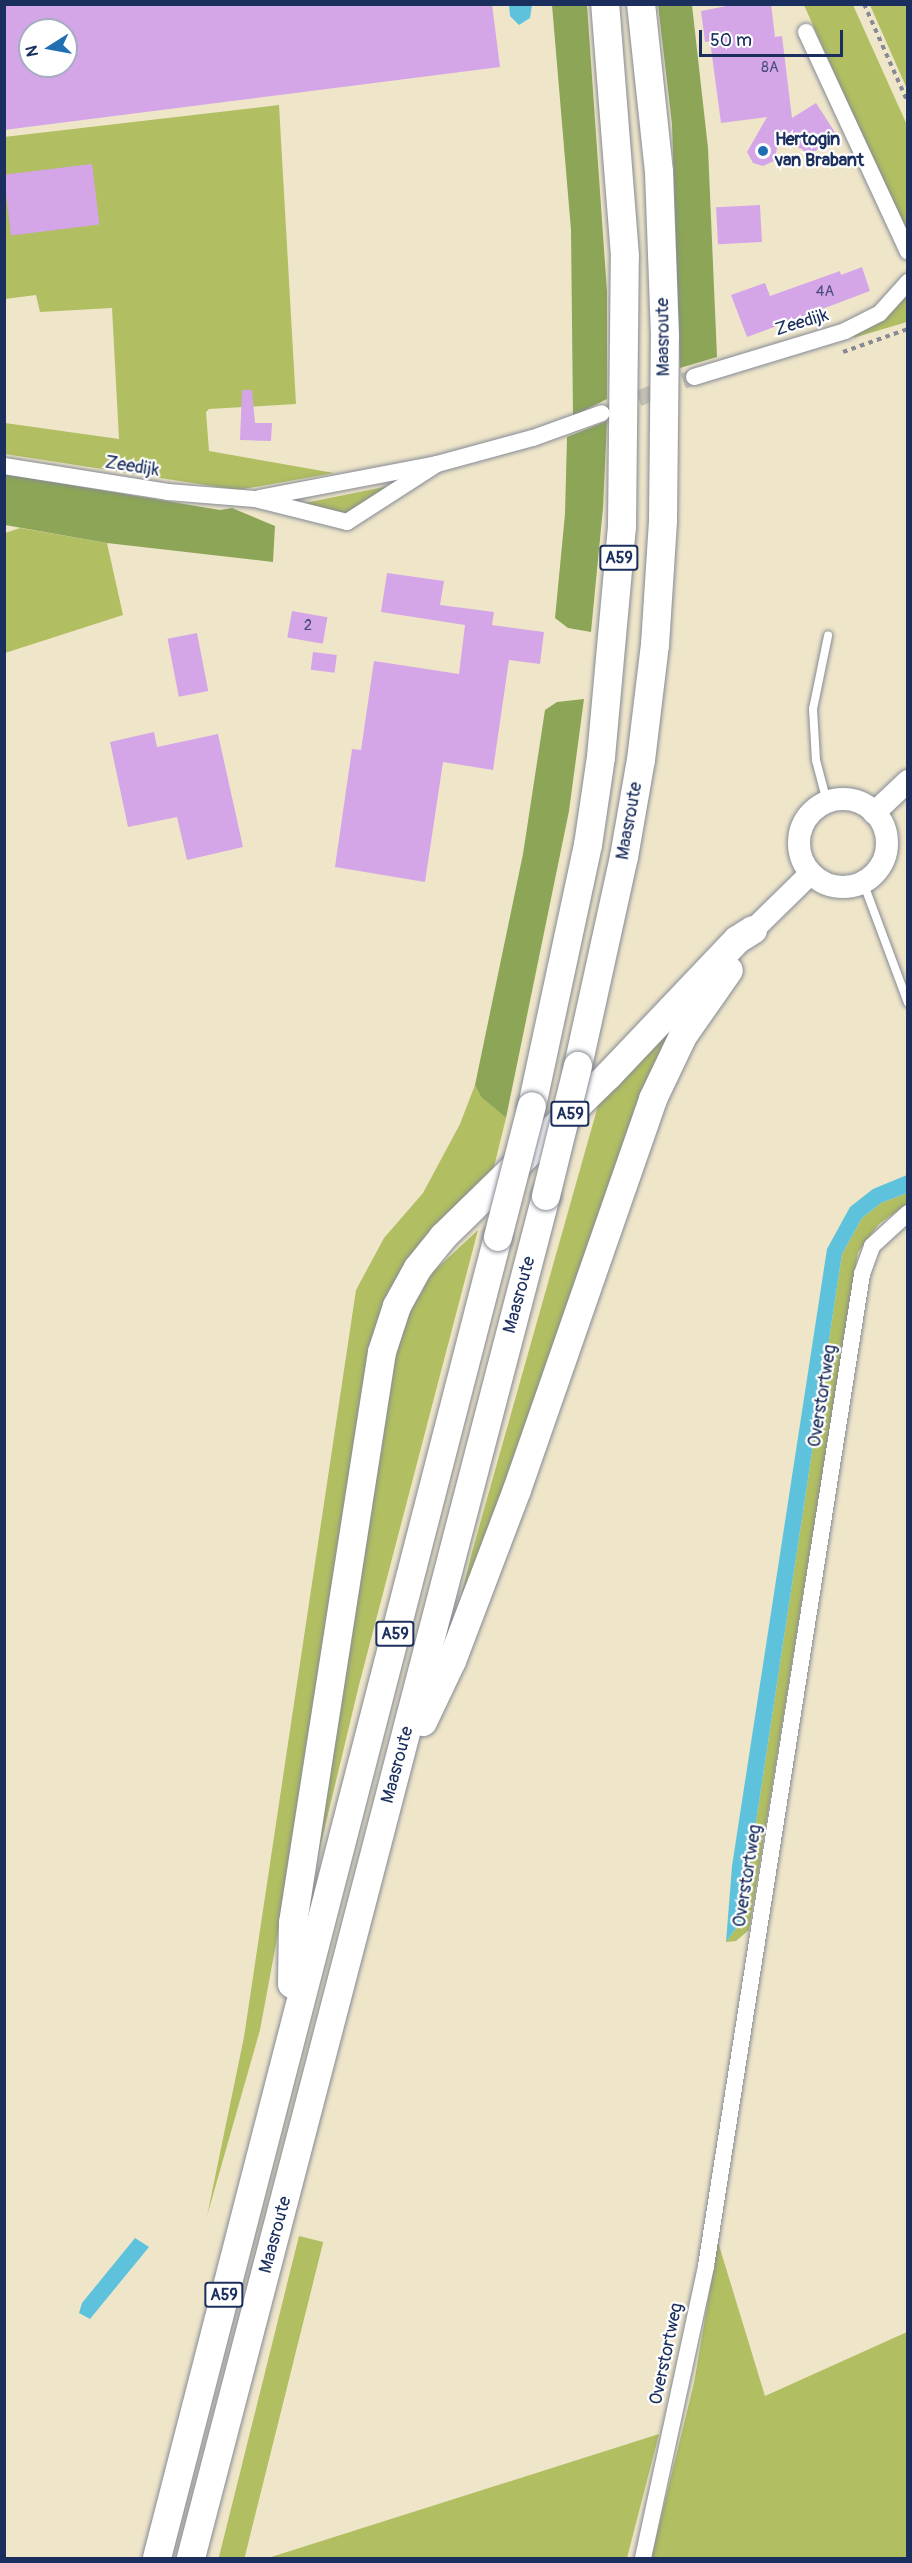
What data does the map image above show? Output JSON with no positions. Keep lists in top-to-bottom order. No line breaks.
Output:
{"streets":{"highway":["Maasroute","A59"],"street":["Zeedijk","Overstortweg"]},"crossings":[["Maasroute","A59"]],"places":["Hertogin van Brabant"],"house_numbers":["8A","4A","2"],"scale_bar":"50 m","north":"left"}
